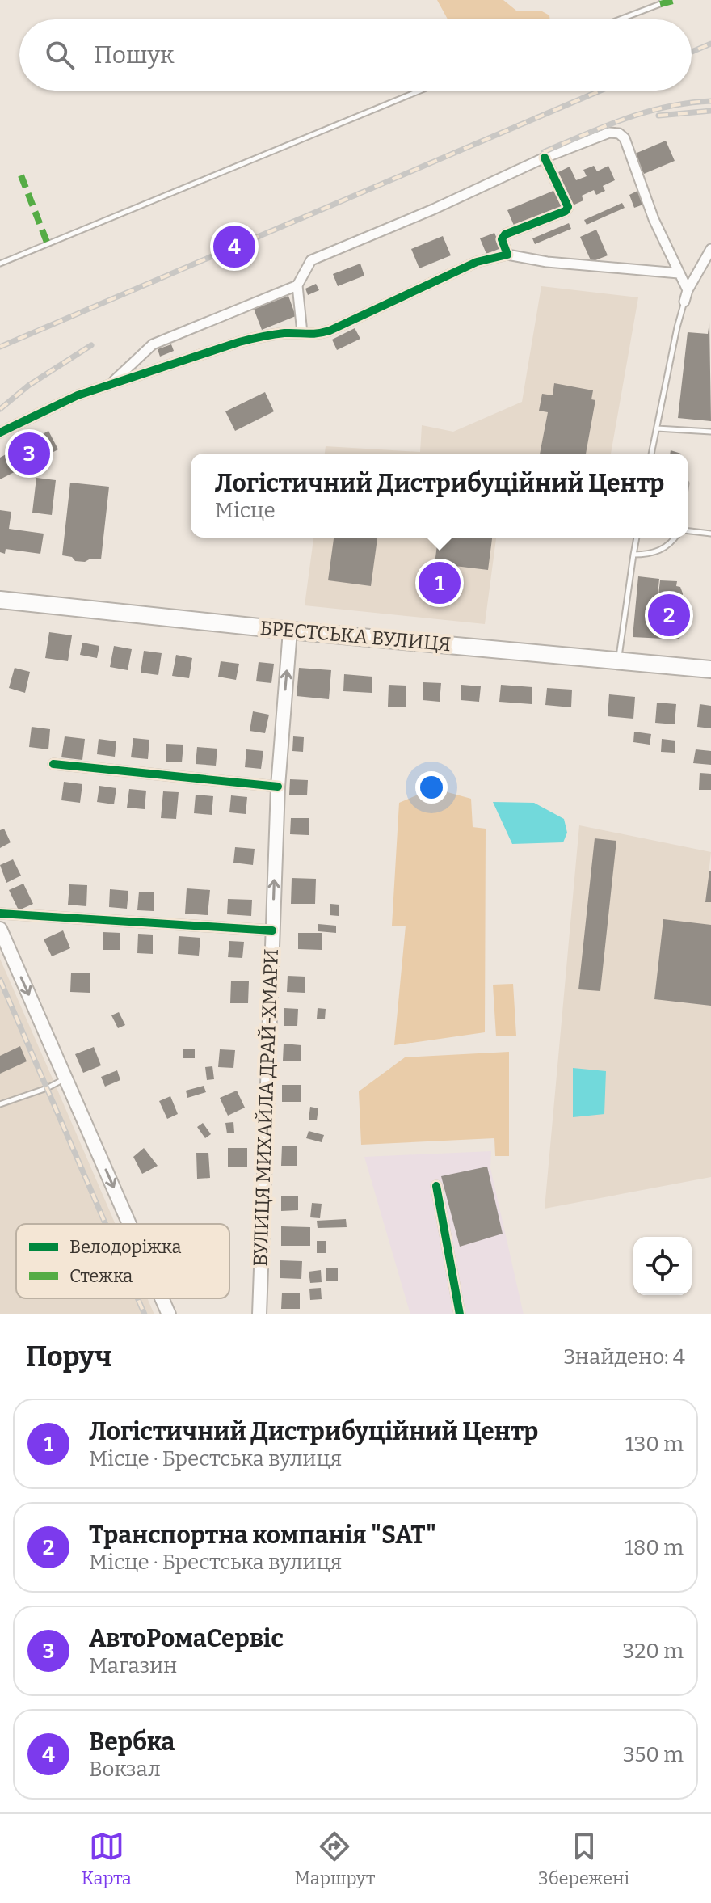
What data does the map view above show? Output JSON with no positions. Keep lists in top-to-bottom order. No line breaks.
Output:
{"streets":{"highway":["БРЕСТСЬКА ВУЛИЦЯ"],"main road":["ВУЛИЦЯ МИХАЙЛА ДРАЙ-ХМАРИ"]},"crossings":[["БРЕСТСЬКА ВУЛИЦЯ","ВУЛИЦЯ МИХАЙЛА ДРАЙ-ХМАРИ"]],"one_way":["ВУЛИЦЯ МИХАЙЛА ДРАЙ-ХМАРИ"],"legend":["Велодоріжка","Стежка"],"page":{"search":"Пошук","pins":["4","3","1","2"],"popup":["Логістичний Дистрибуційний Центр","Місце"],"heading":["Поруч","Знайдено: 4"],"list":[{"mark":"1","name":"Логістичний Дистрибуційний Центр","note":"Місце · Брестська вулиця","value":"130 m"},{"mark":"2","name":"Транспортна компанія \"SAT\"","note":"Місце · Брестська вулиця","value":"180 m"},{"mark":"3","name":"АвтоРомаСервіс","note":"Магазин","value":"320 m"},{"mark":"4","name":"Вербка","note":"Вокзал","value":"350 m"}],"nav":["Карта","Маршрут","Збережені"]}}
